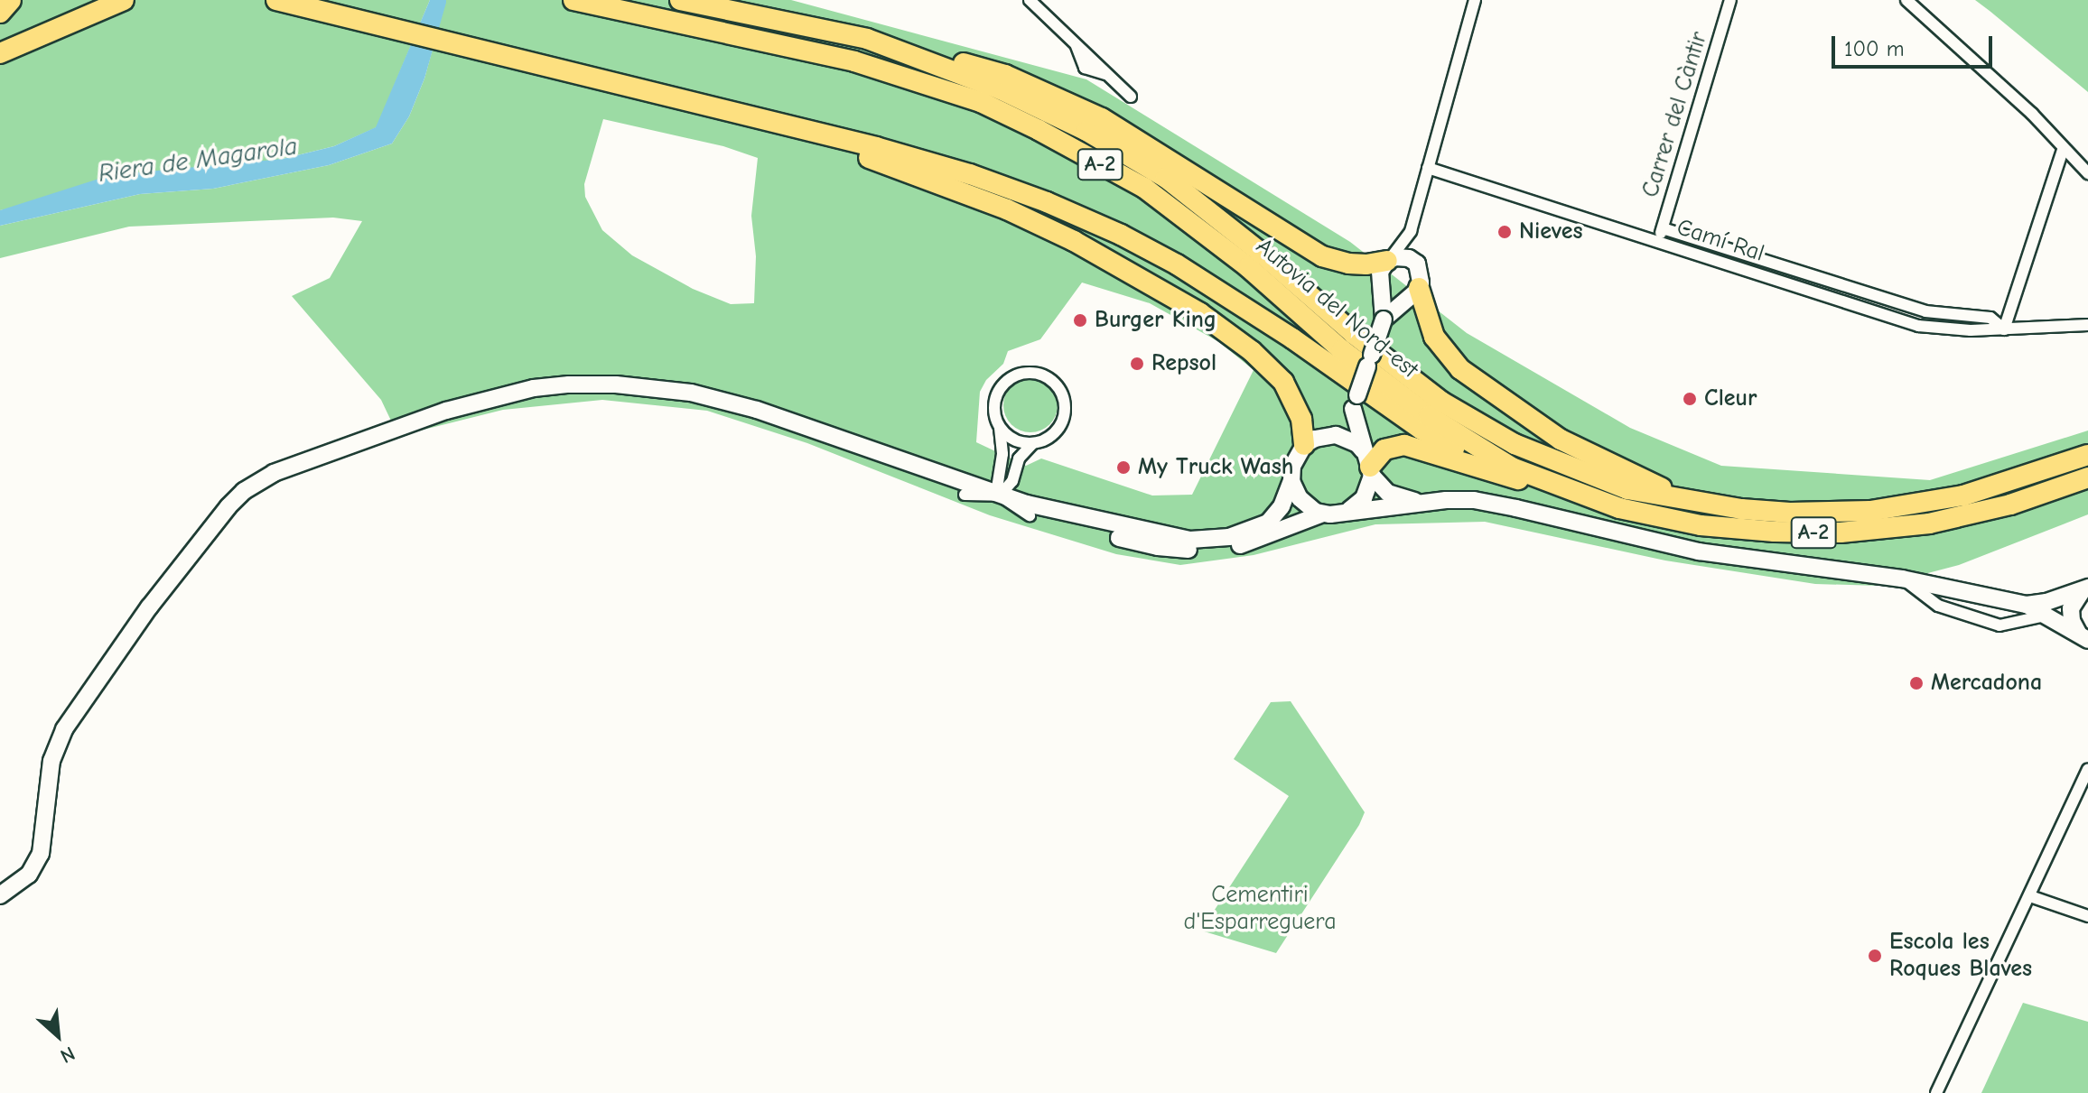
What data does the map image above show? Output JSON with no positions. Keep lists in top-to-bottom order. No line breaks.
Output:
{"streets":{"highway":["A-2","Autovia del Nord-est"],"street":["Carrer del Càntir","Camí Ral"]},"crossings":[["Carrer del Càntir","Camí Ral"]],"water":["Riera de Magarola"],"parks":["Cementiri d'Esparreguera"],"places":["Nieves","Burger King","Repsol","Cleur","My Truck Wash","Mercadona","Escola les Roques Blaves"],"scale_bar":"100 m","north":"bottom right"}
